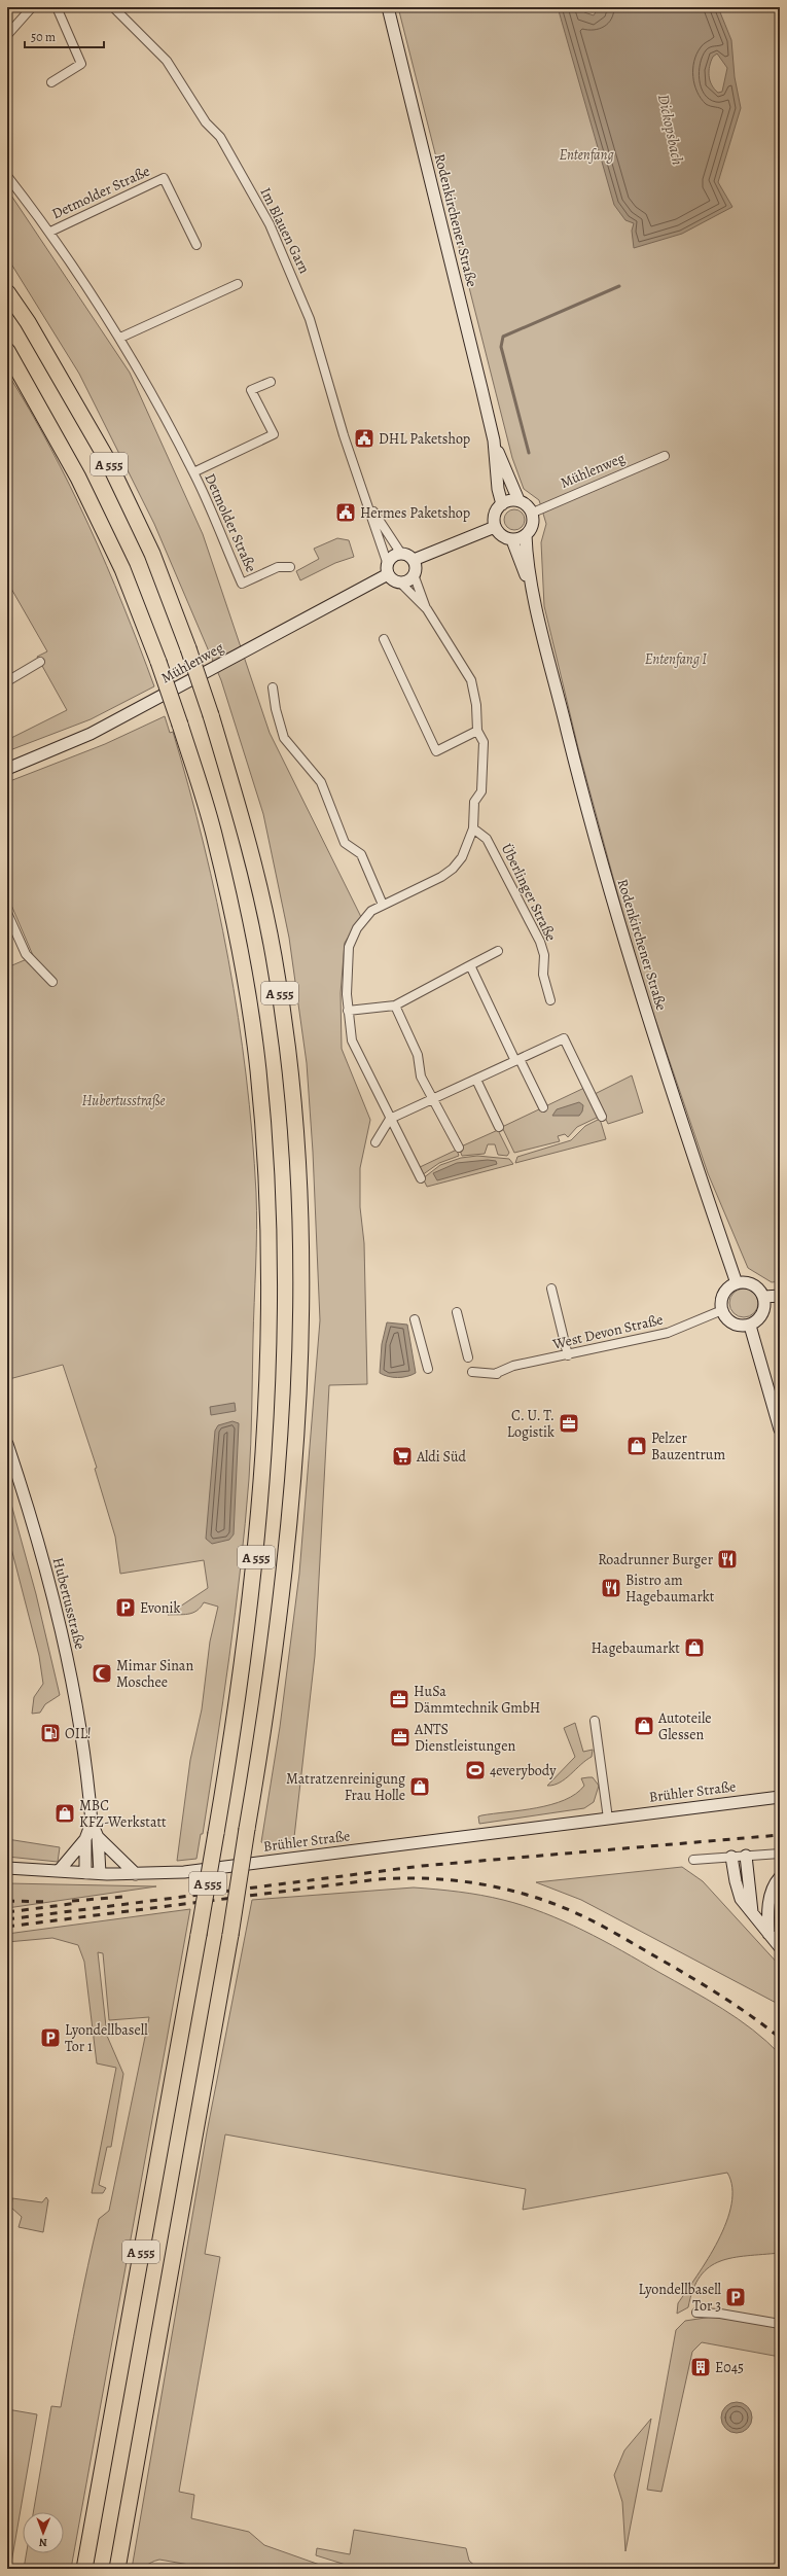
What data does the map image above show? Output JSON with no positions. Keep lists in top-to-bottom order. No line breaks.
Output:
{"streets":{"highway":["A 555"],"main road":["Rodenkirchener Straße","Mühlenweg","Hubertusstraße","Brühler Straße"],"street":["Detmolder Straße","Im Blauen Garn","Überlinger Straße","West Devon Straße"]},"crossings":[["Rodenkirchener Straße","Mühlenweg"],["Rodenkirchener Straße","West Devon Straße"],["Im Blauen Garn","Mühlenweg"],["Hubertusstraße","Brühler Straße"]],"water":["Dickopsbach"],"parks":["Entenfang","Entenfang I","Hubertusstraße"],"places":{"public building":["DHL Paketshop","Hermes Paketshop"],"office":["C. U. T. Logistik","HuSa Dämmtechnik GmbH","ANTS Dienstleistungen"],"shop":["Pelzer Bauzentrum","Hagebaumarkt","Autoteile Glessen","Matratzenreinigung Frau Holle","MBC KFZ-Werkstatt"],"supermarket":["Aldi Süd"],"restaurant":["Roadrunner Burger","Bistro am Hagebaumarkt"],"parking":["Evonik","Lyondellbasell Tor 1","Lyondellbasell Tor 3"],"mosque":["Mimar Sinan Moschee"],"fuel station":["OIL!"],"sports":["4everybody"],"building":["E045"]},"scale_bar":"50 m","north":"bottom"}
